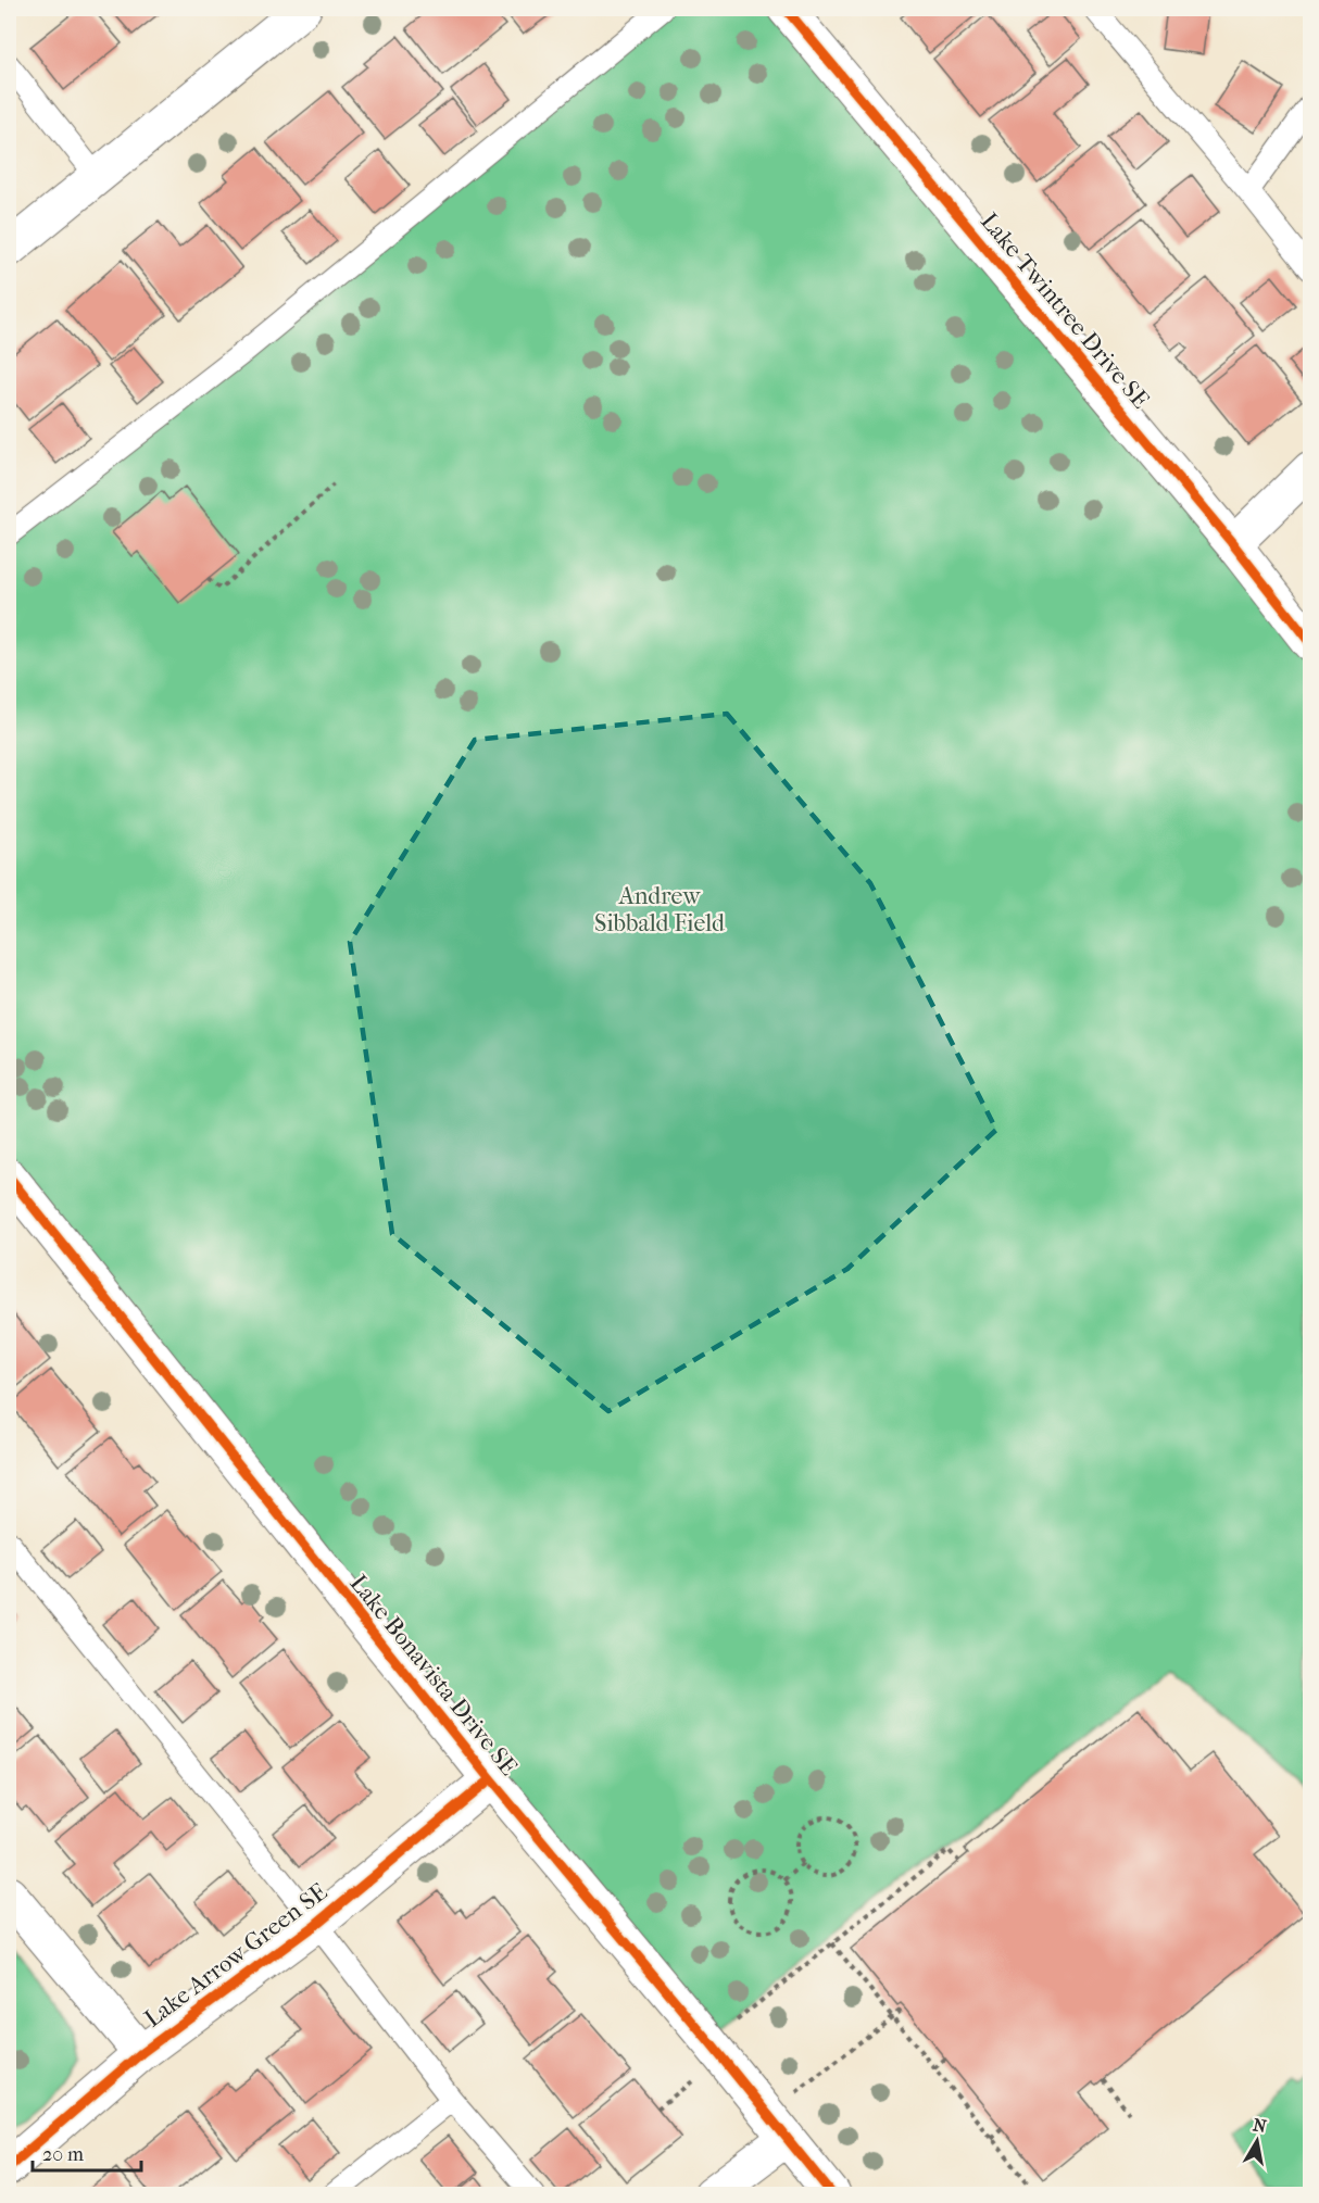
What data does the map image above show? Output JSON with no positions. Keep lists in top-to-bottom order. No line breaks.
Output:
{"streets":{"street":["Lake Twintree Drive SE","Lake Bonavista Drive SE","Lake Arrow Green SE"]},"crossings":[["Lake Bonavista Drive SE","Lake Arrow Green SE"]],"parks":["Andrew Sibbald Field"],"scale_bar":"20 m","north":"top"}
